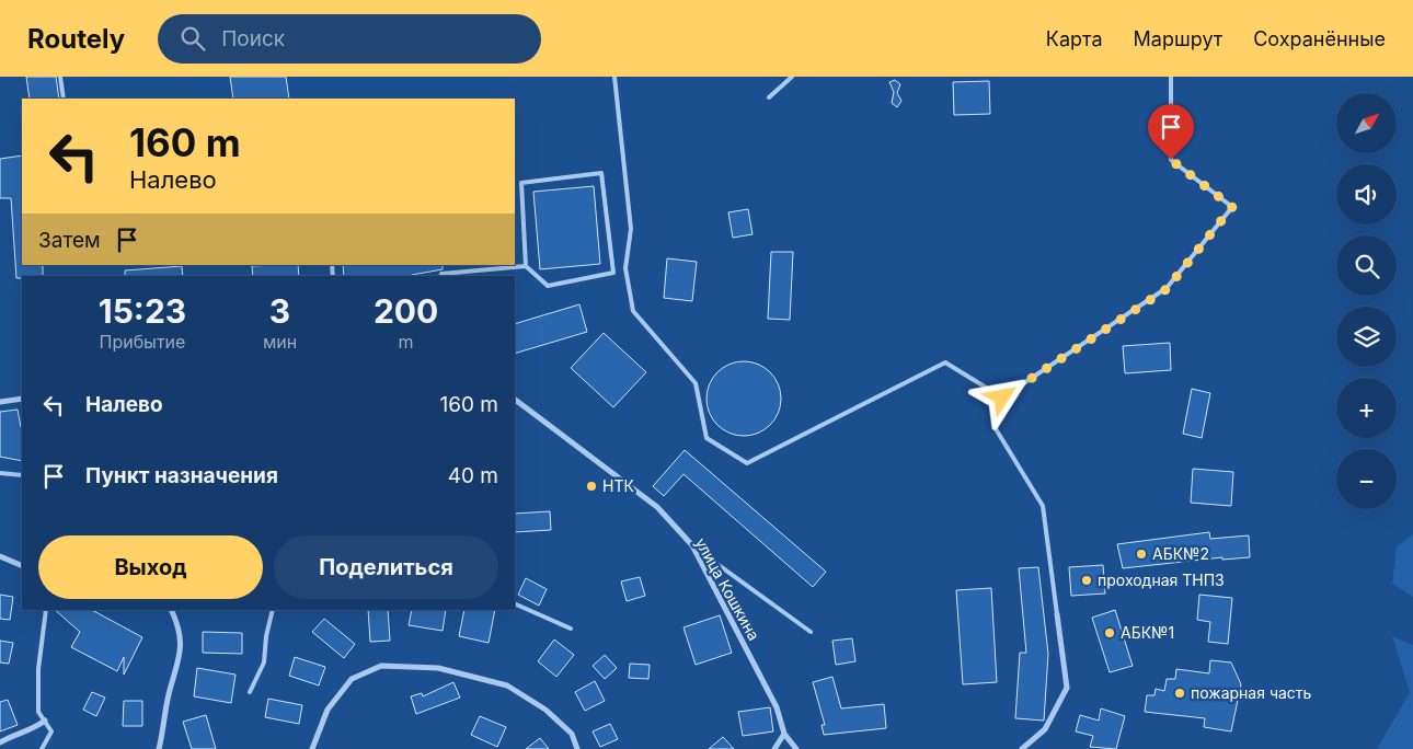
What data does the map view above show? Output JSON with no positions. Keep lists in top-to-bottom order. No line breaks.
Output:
{"streets":{"street":["улица Кошкина"]},"places":["НТК","АБК№2","проходная ТНПЗ","АБК№1","пожарная часть"],"north":"top right","page":{"header":"Routely","search":"Поиск","nav":["Карта","Маршрут","Сохранённые"],"map_buttons":["+","−"],"turn":["160 m","Налево"],"then":"Затем","eta":["15:23","Прибытие","3","мин","200","m"],"list":[{"name":"Налево","value":"160 m"},{"name":"Пункт назначения","value":"40 m"}],"buttons":["Выход","Поделиться"]}}
